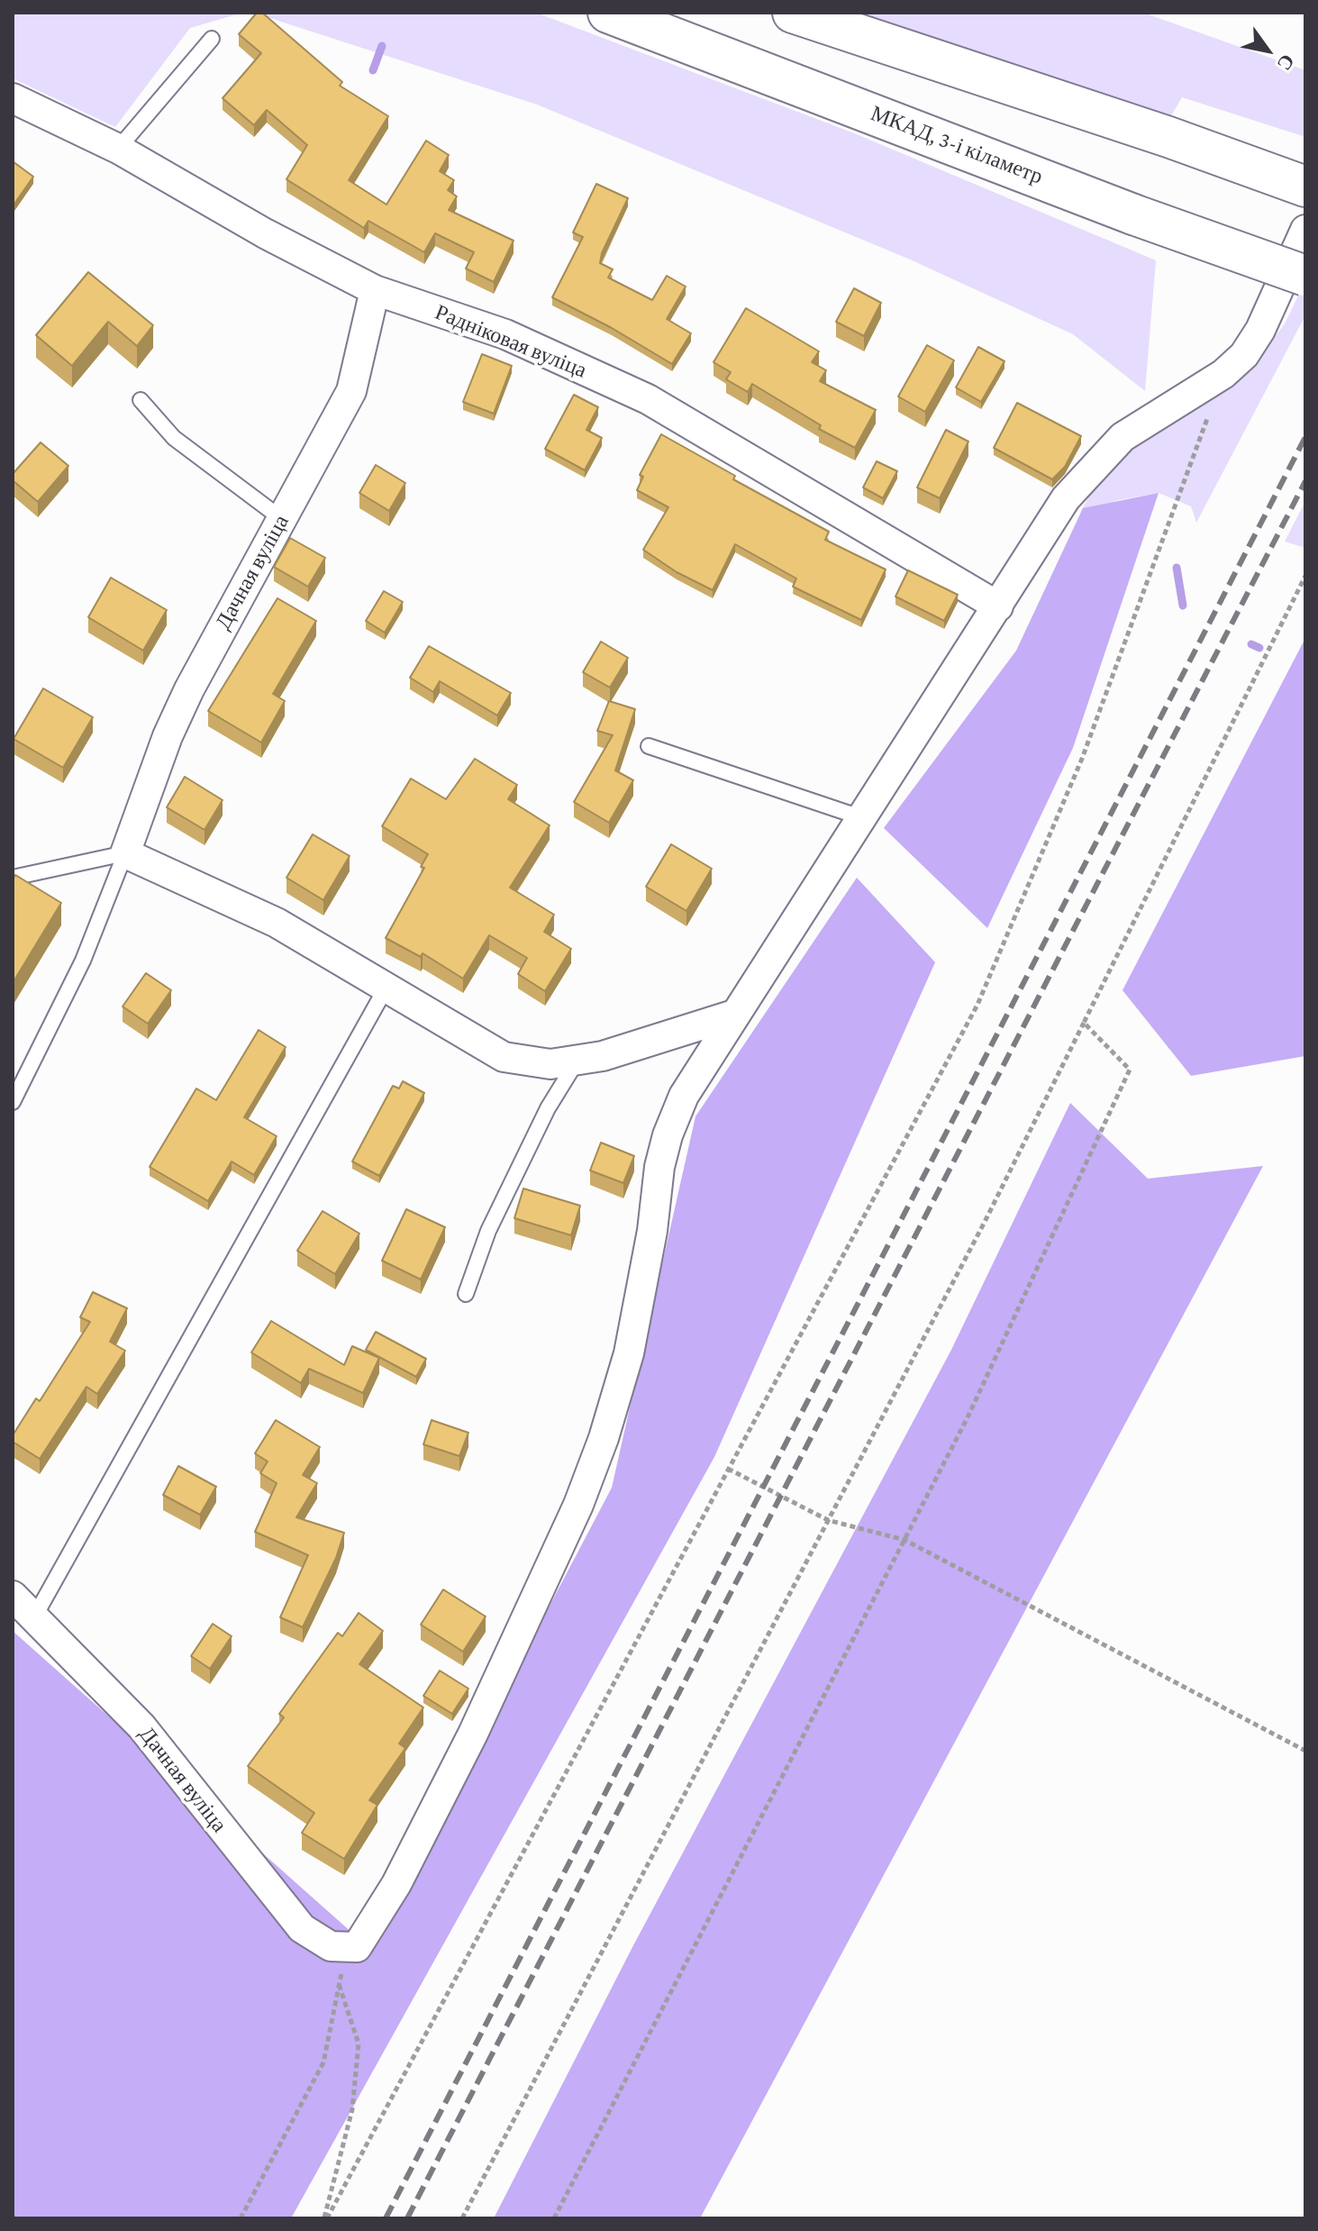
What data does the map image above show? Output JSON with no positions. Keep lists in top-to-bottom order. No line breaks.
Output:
{"streets":{"highway":["МКАД, 3-і кіламетр"],"street":["Радніковая вуліца","Дачная вуліца"]},"crossings":[["Радніковая вуліца","Дачная вуліца"]],"north":"bottom right"}
